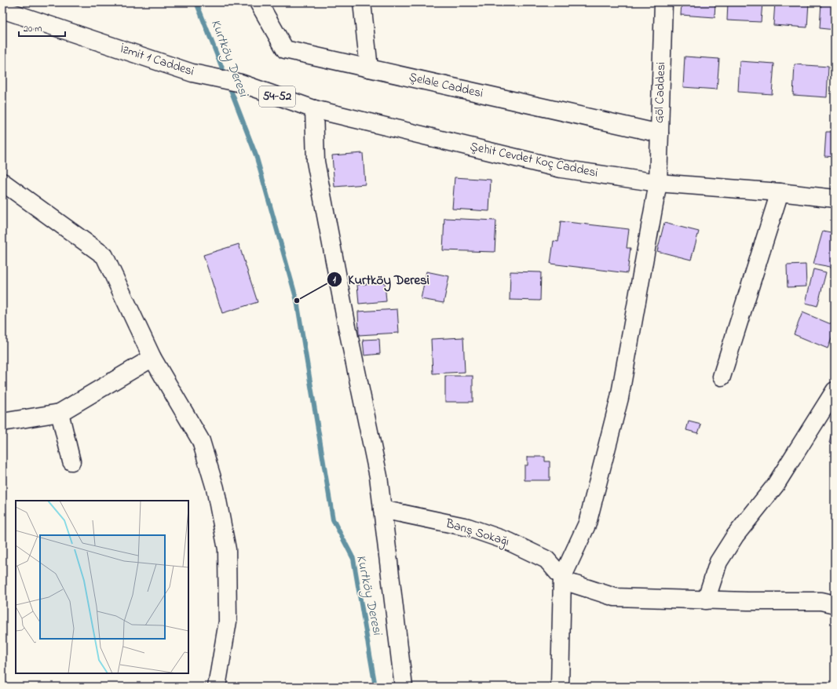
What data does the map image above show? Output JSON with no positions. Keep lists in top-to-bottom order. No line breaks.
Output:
{"streets":{"street":["İzmit 1 Caddesi","Şelale Caddesi","Göl Caddesi","54-52","Şehit Cevdet Koç Caddesi","Barış Sokağı"]},"crossings":[["İzmit 1 Caddesi","Şehit Cevdet Koç Caddesi"],["Şelale Caddesi","Göl Caddesi"],["Göl Caddesi","Şehit Cevdet Koç Caddesi"],["Göl Caddesi","Barış Sokağı"]],"water":["Kurtköy Deresi"],"places":["Kurtköy Deresi"],"scale_bar":"20 m"}
